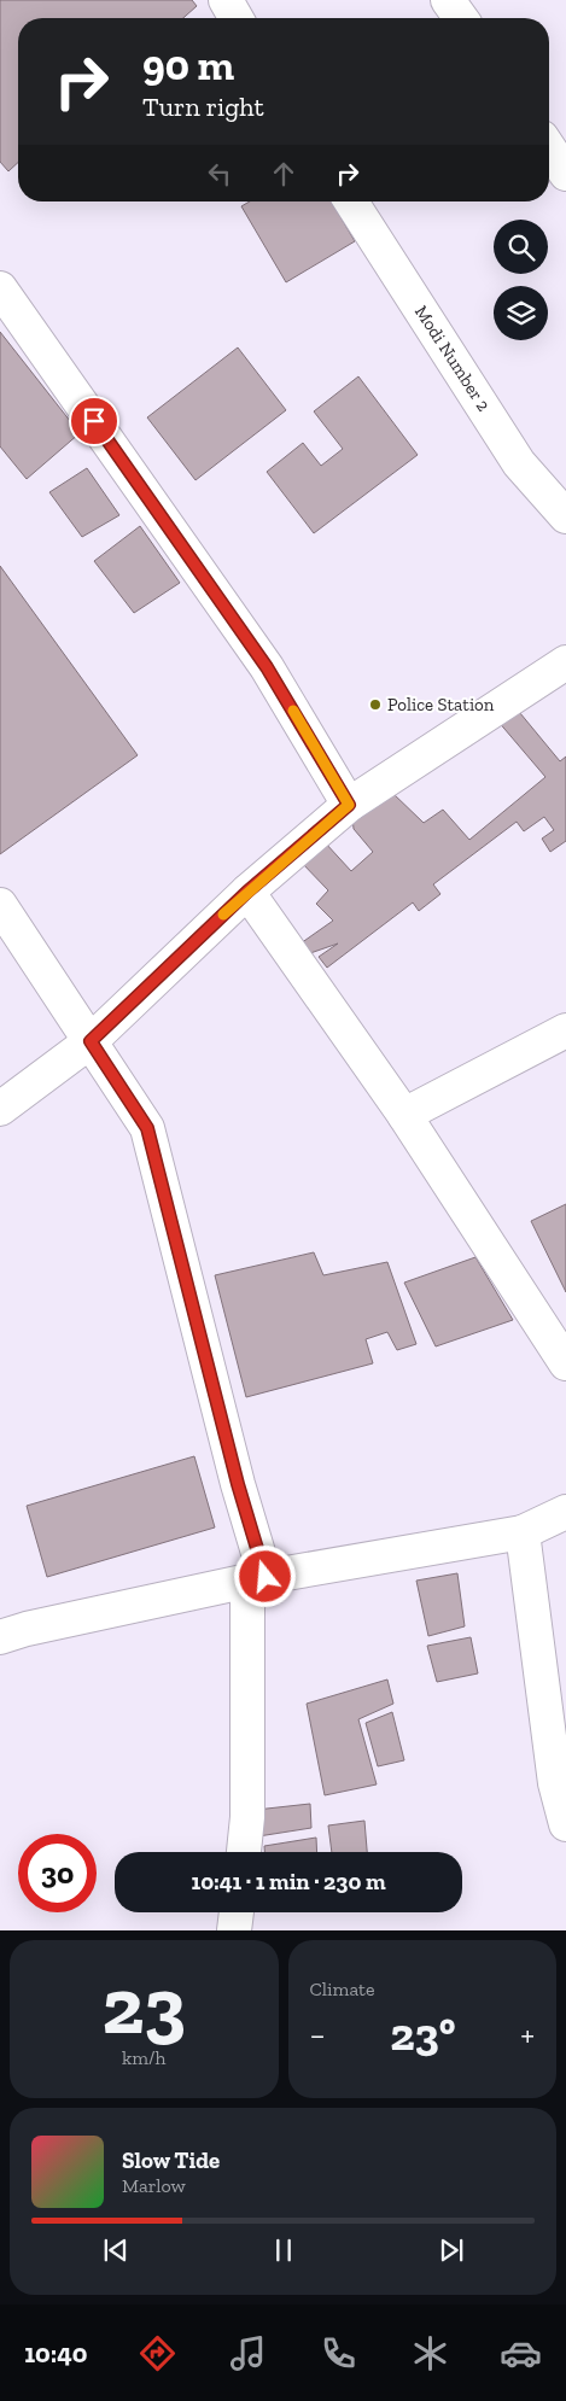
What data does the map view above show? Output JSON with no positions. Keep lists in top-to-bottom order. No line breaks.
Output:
{"streets":{"street":["Modi Number 2"]},"places":["Police Station"],"page":{"turn":["90 m","Turn right"],"limit":"30","trip":"10:41 · 1 min · 230 m","tile":[["23","km/h"],"Climate"],"heat":["−","23°","+"],"song":["Slow Tide","Marlow"],"tabs":"10:40"}}
